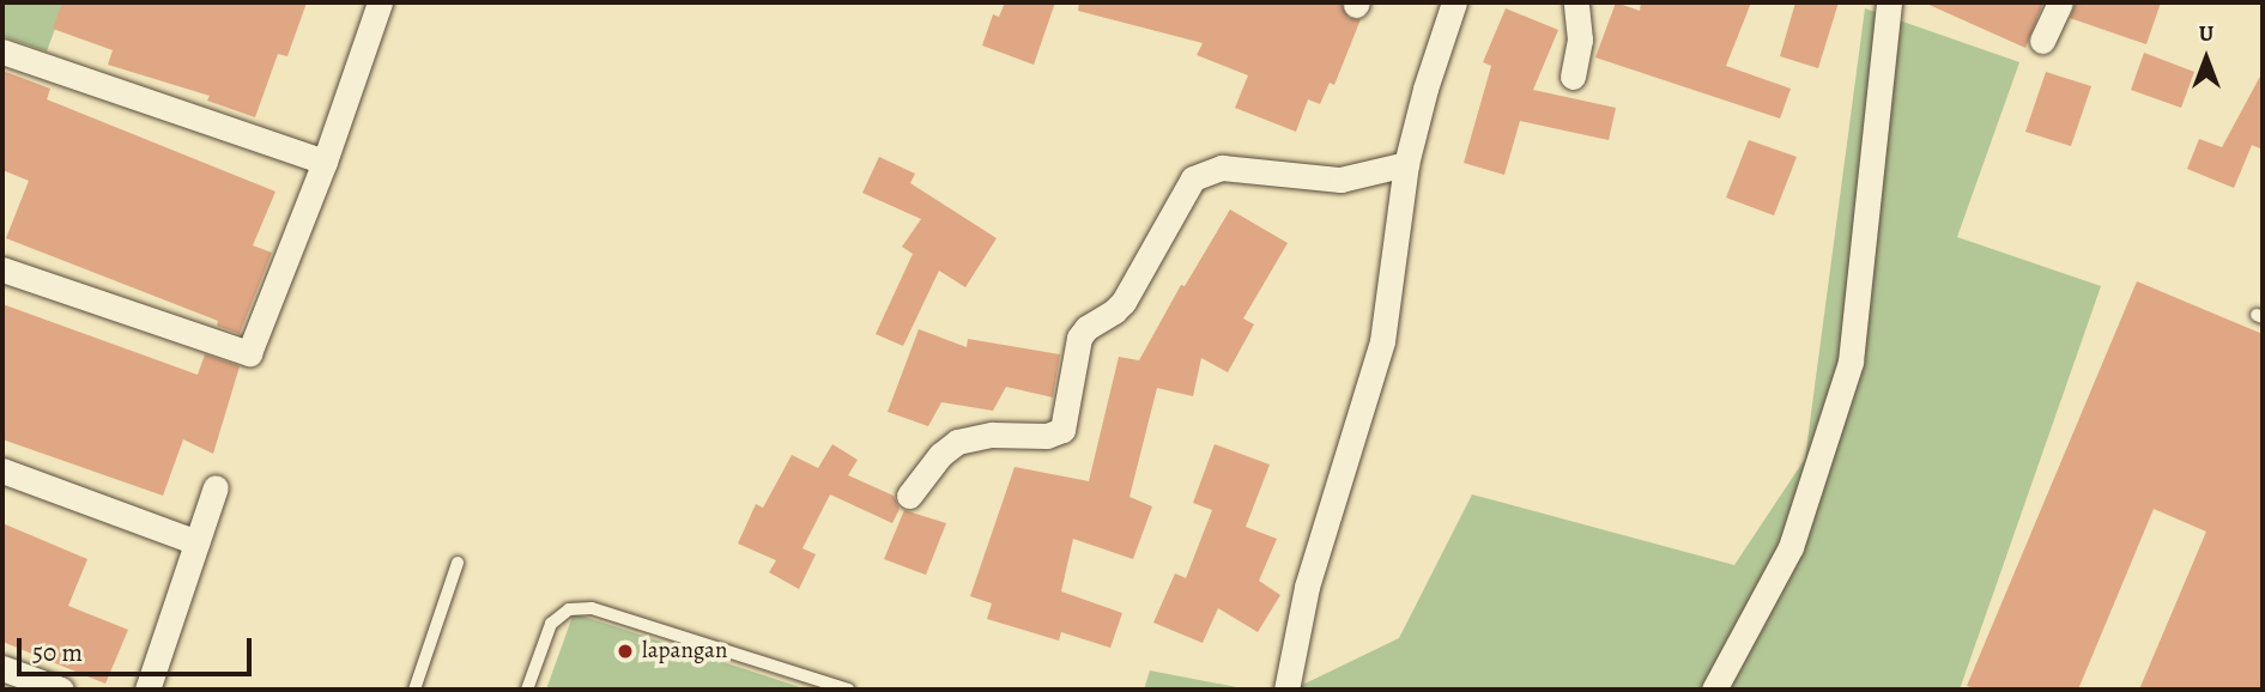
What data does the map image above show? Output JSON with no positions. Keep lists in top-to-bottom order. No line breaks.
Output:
{"places":["lapangan"],"scale_bar":"50 m","north":"top"}
